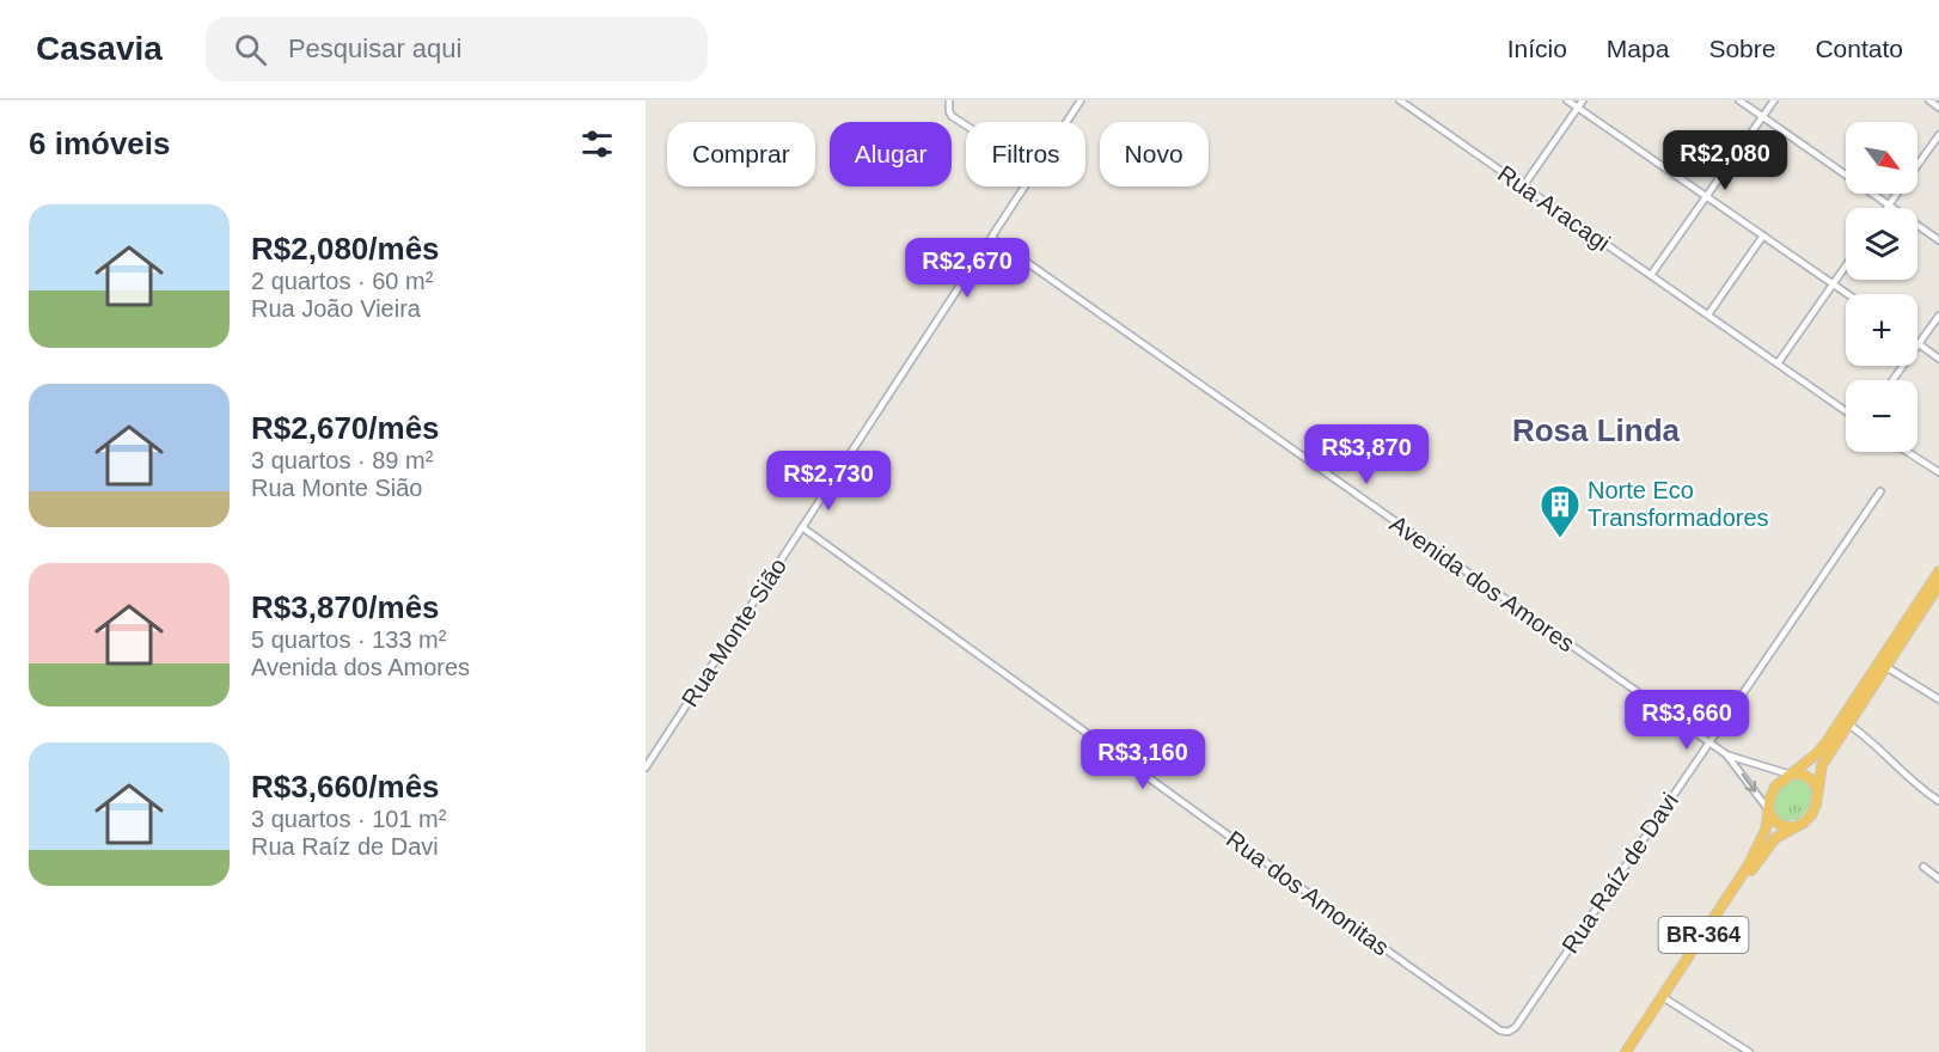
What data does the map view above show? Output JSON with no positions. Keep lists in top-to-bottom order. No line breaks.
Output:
{"streets":{"highway":["BR-364"],"street":["Rua Aracagi","Avenida dos Amores","Rua Monte Sião","Rua Raíz de Davi","Rua dos Amonitas"]},"crossings":[["Avenida dos Amores","Rua Monte Sião"],["Avenida dos Amores","Rua Raíz de Davi"],["Avenida dos Amores","BR-364"],["Rua Monte Sião","Rua dos Amonitas"],["Rua Raíz de Davi","Rua dos Amonitas"]],"districts":["Rosa Linda"],"places":{"building":["Norte Eco Transformadores"]},"north":"bottom right","page":{"header":"Casavia","search":"Pesquisar aqui","nav":["Início","Mapa","Sobre","Contato"],"heading":"6 imóveis","map_buttons":["+","−"],"chip":["Comprar","Alugar","Filtros","Novo"],"price":["R$2,080","R$2,670","R$3,870","R$2,730","R$3,660","R$3,160"],"list":[{"name":"R$2,080/mês","note":"2 quartos · 60 m² · Rua João Vieira"},{"name":"R$2,670/mês","note":"3 quartos · 89 m² · Rua Monte Sião"},{"name":"R$3,870/mês","note":"5 quartos · 133 m² · Avenida dos Amores"},{"name":"R$3,660/mês","note":"3 quartos · 101 m² · Rua Raíz de Davi"}]}}
